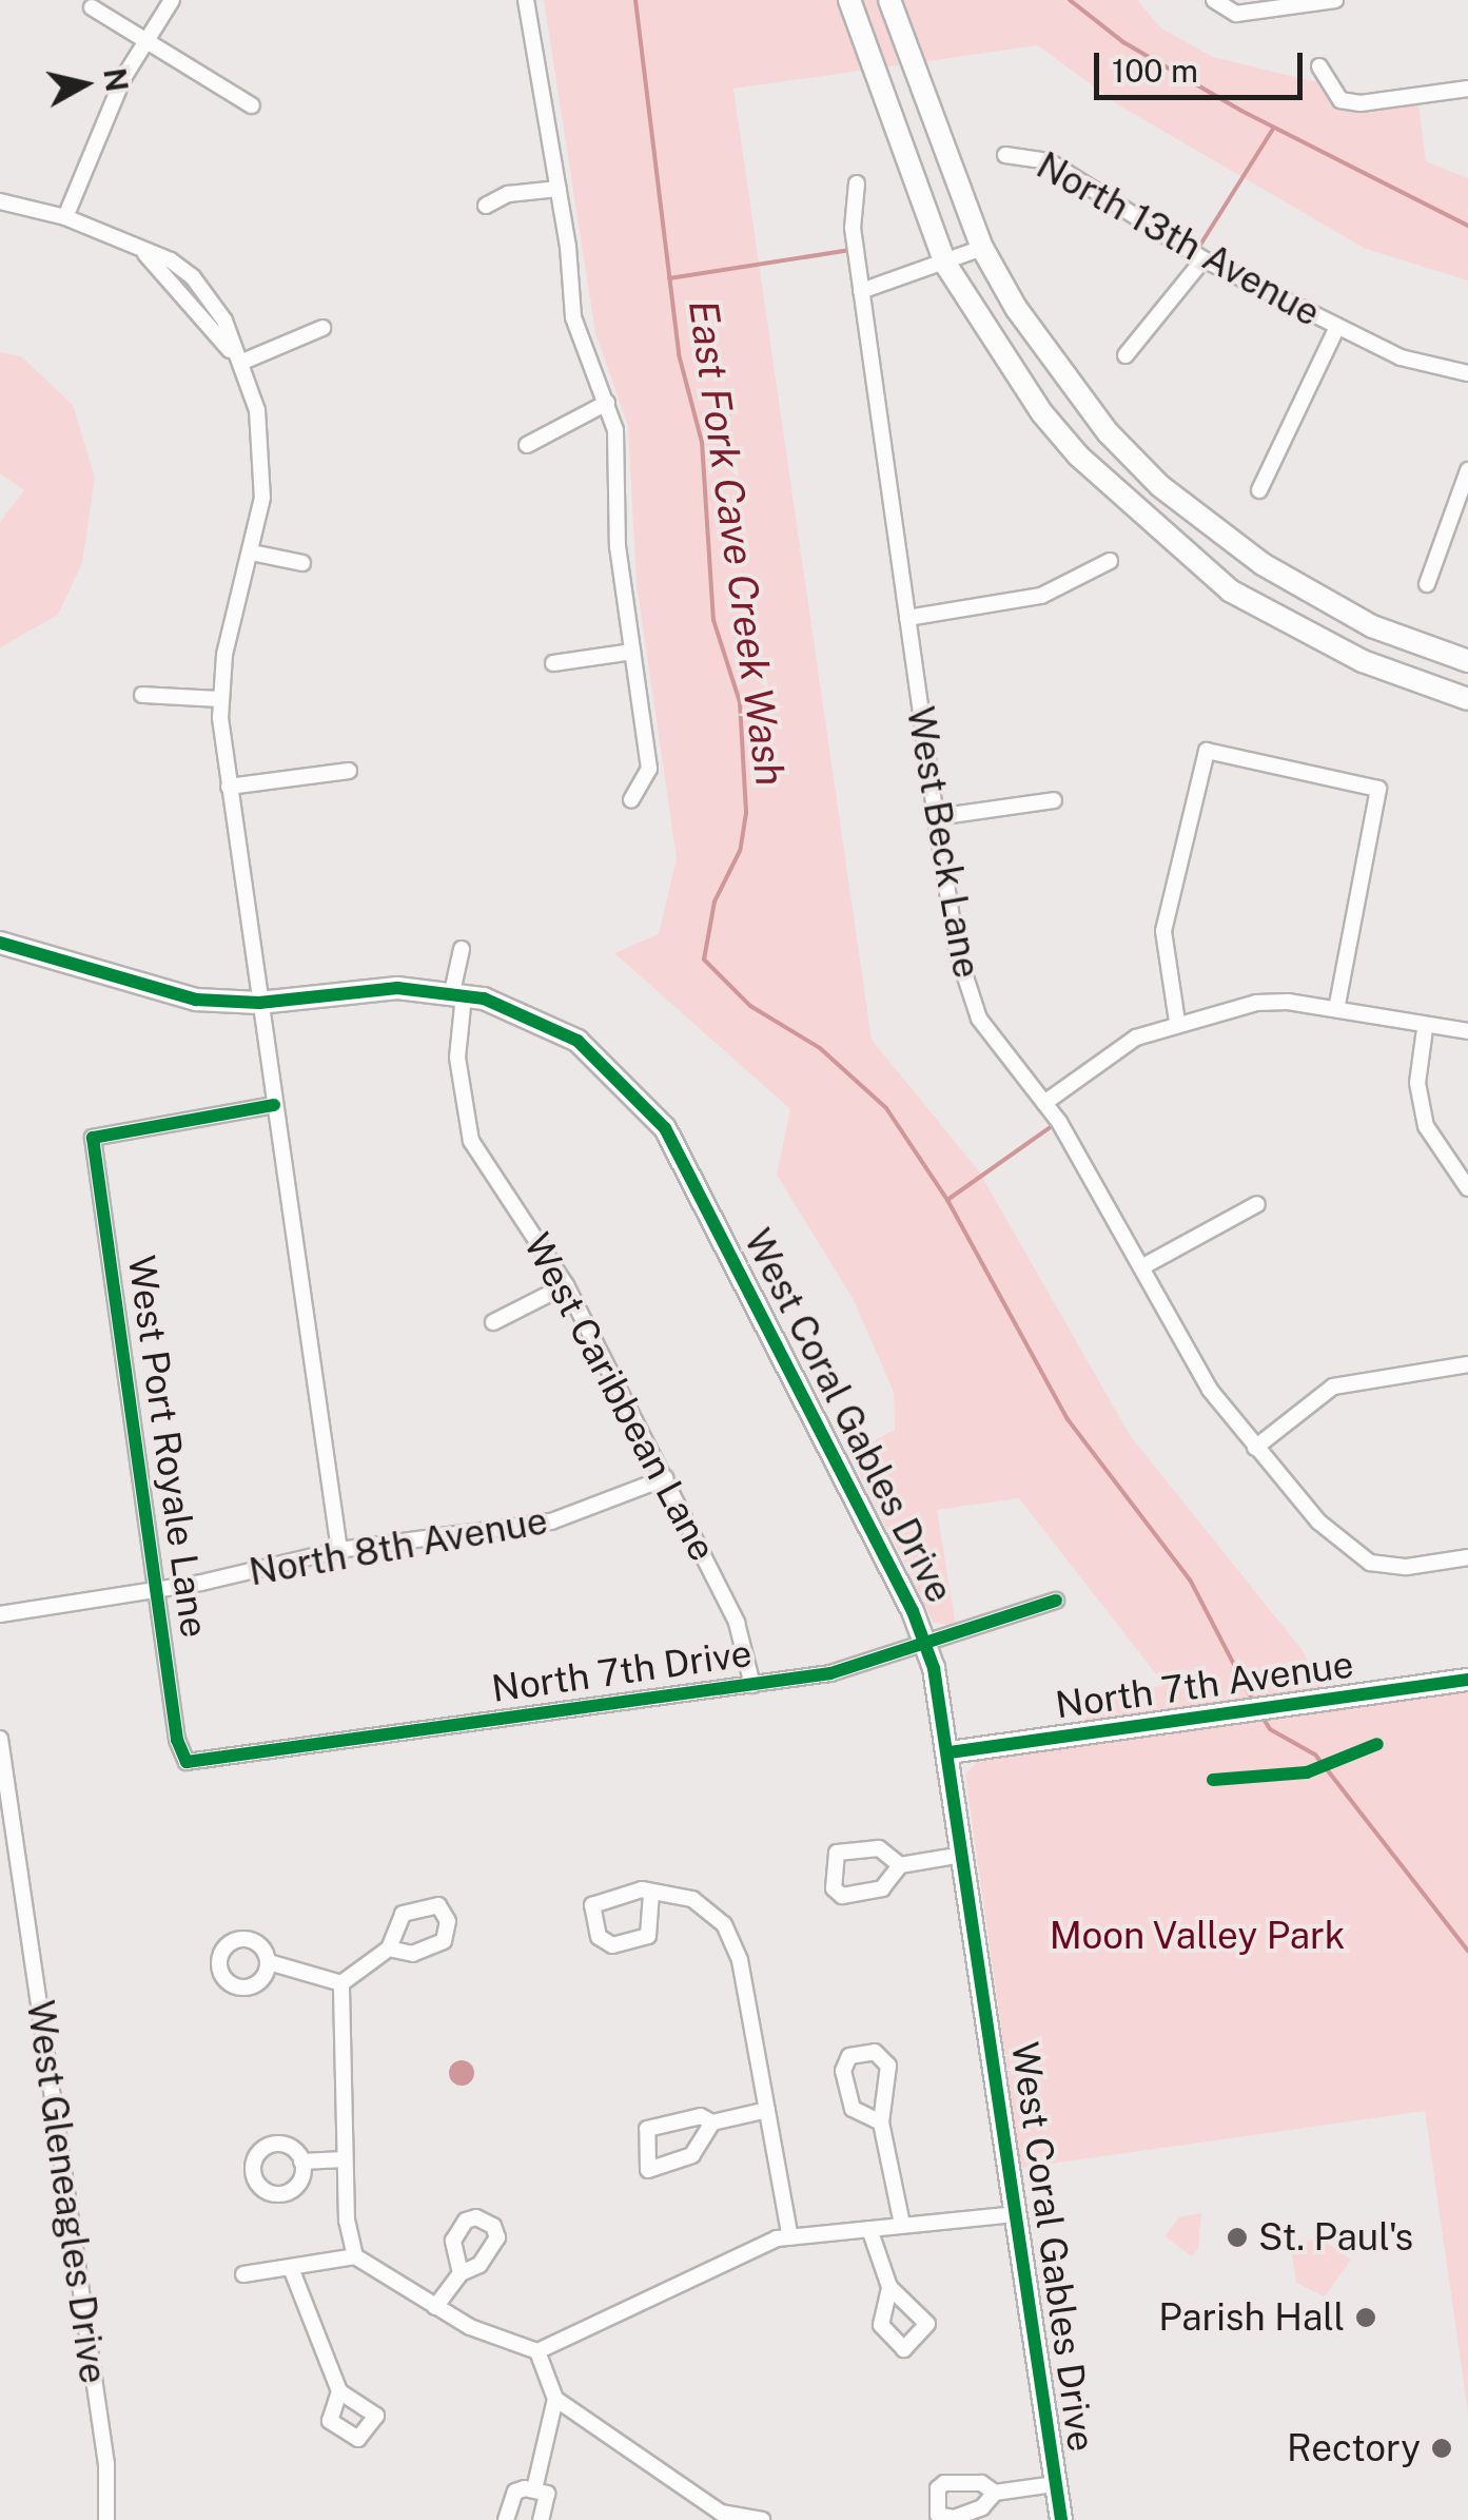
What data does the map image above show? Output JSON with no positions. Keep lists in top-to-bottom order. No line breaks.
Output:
{"streets":{"street":["North 13th Avenue","West Beck Lane","West Caribbean Lane","West Coral Gables Drive","West Port Royale Lane","North 8th Avenue","North 7th Drive","North 7th Avenue","West Gleneagles Drive"]},"crossings":[["West Caribbean Lane","West Coral Gables Drive"],["West Caribbean Lane","North 8th Avenue"],["West Caribbean Lane","North 7th Drive"],["West Coral Gables Drive","North 7th Drive"],["West Coral Gables Drive","North 7th Avenue"],["West Port Royale Lane","North 8th Avenue"],["West Port Royale Lane","North 7th Drive"]],"water":["East Fork Cave Creek Wash"],"parks":["Moon Valley Park"],"places":["St. Paul's","Parish Hall","Rectory"],"scale_bar":"100 m","north":"right"}
